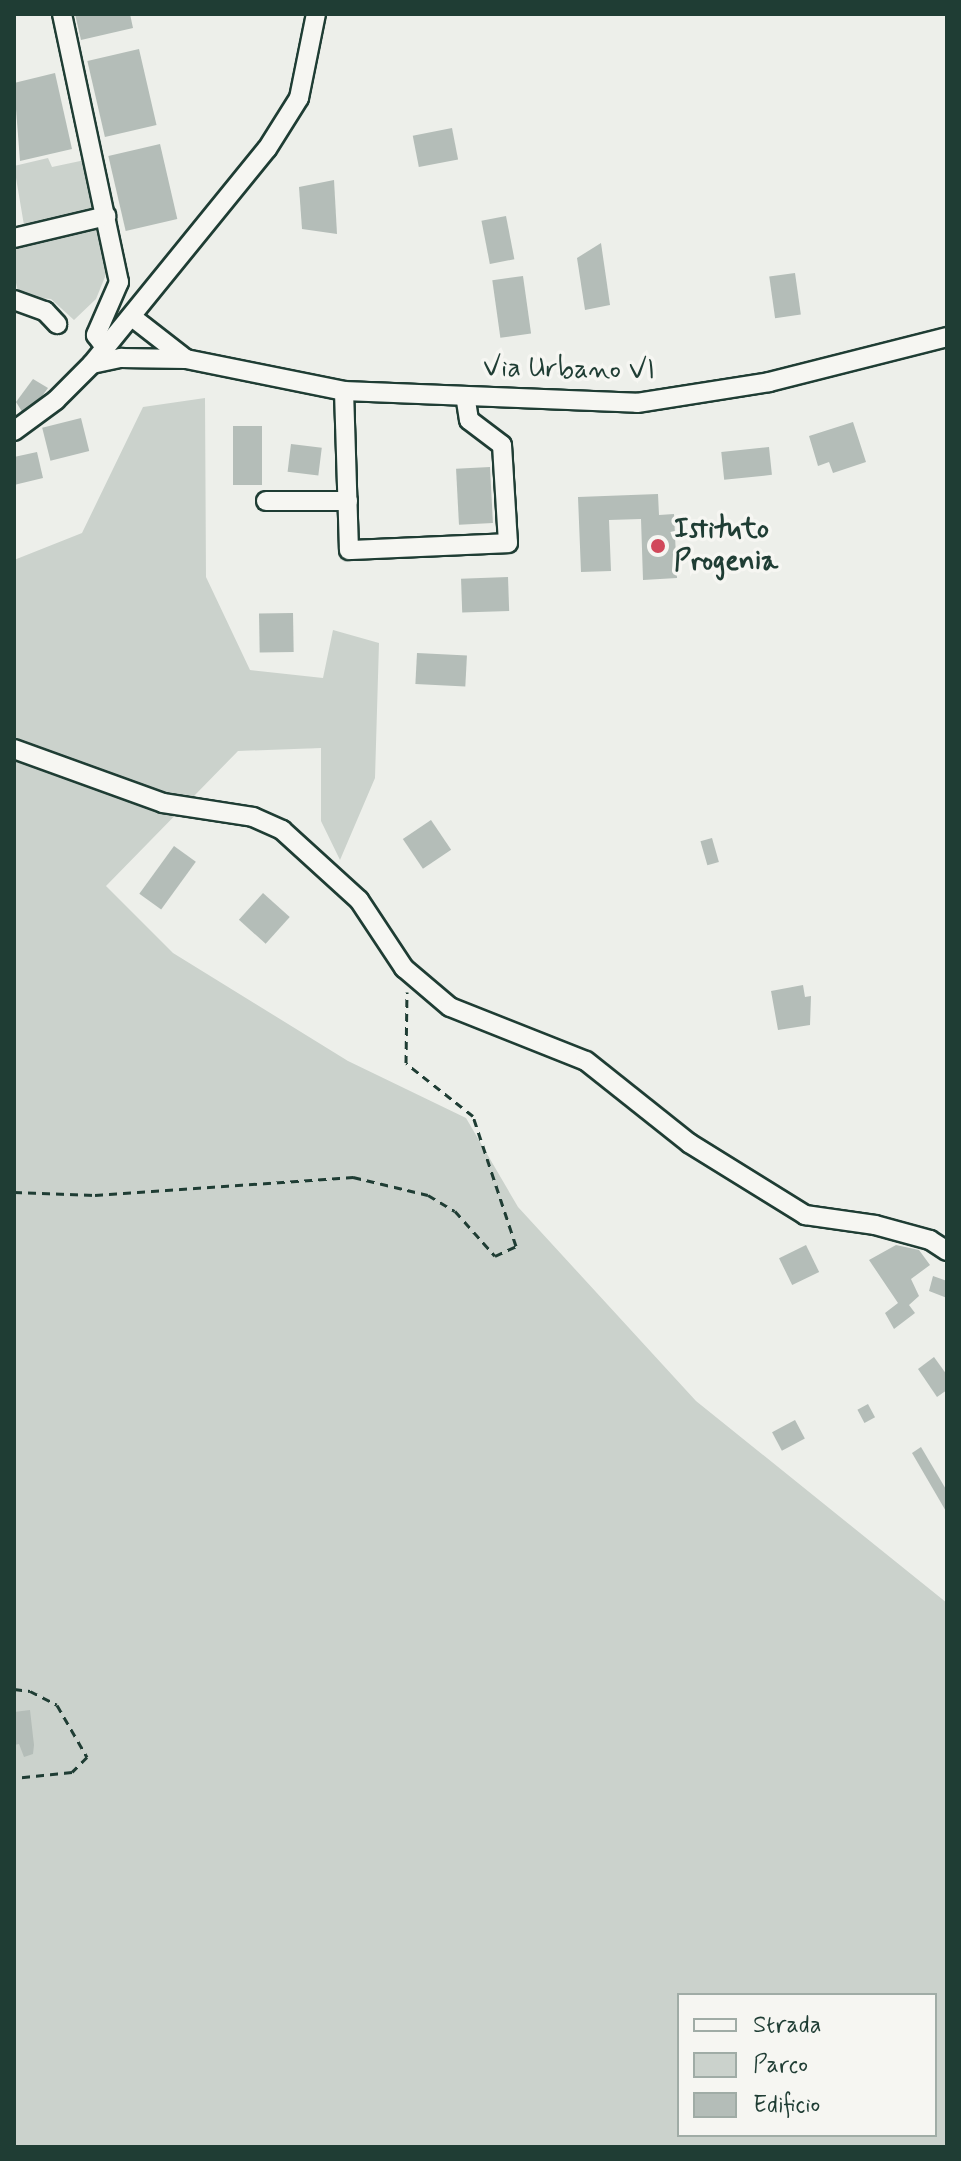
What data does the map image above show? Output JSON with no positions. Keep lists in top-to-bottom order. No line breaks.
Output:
{"streets":{"street":["Via Urbano VI"]},"places":["Istituto Progenia"],"legend":["Strada","Parco","Edificio"]}
